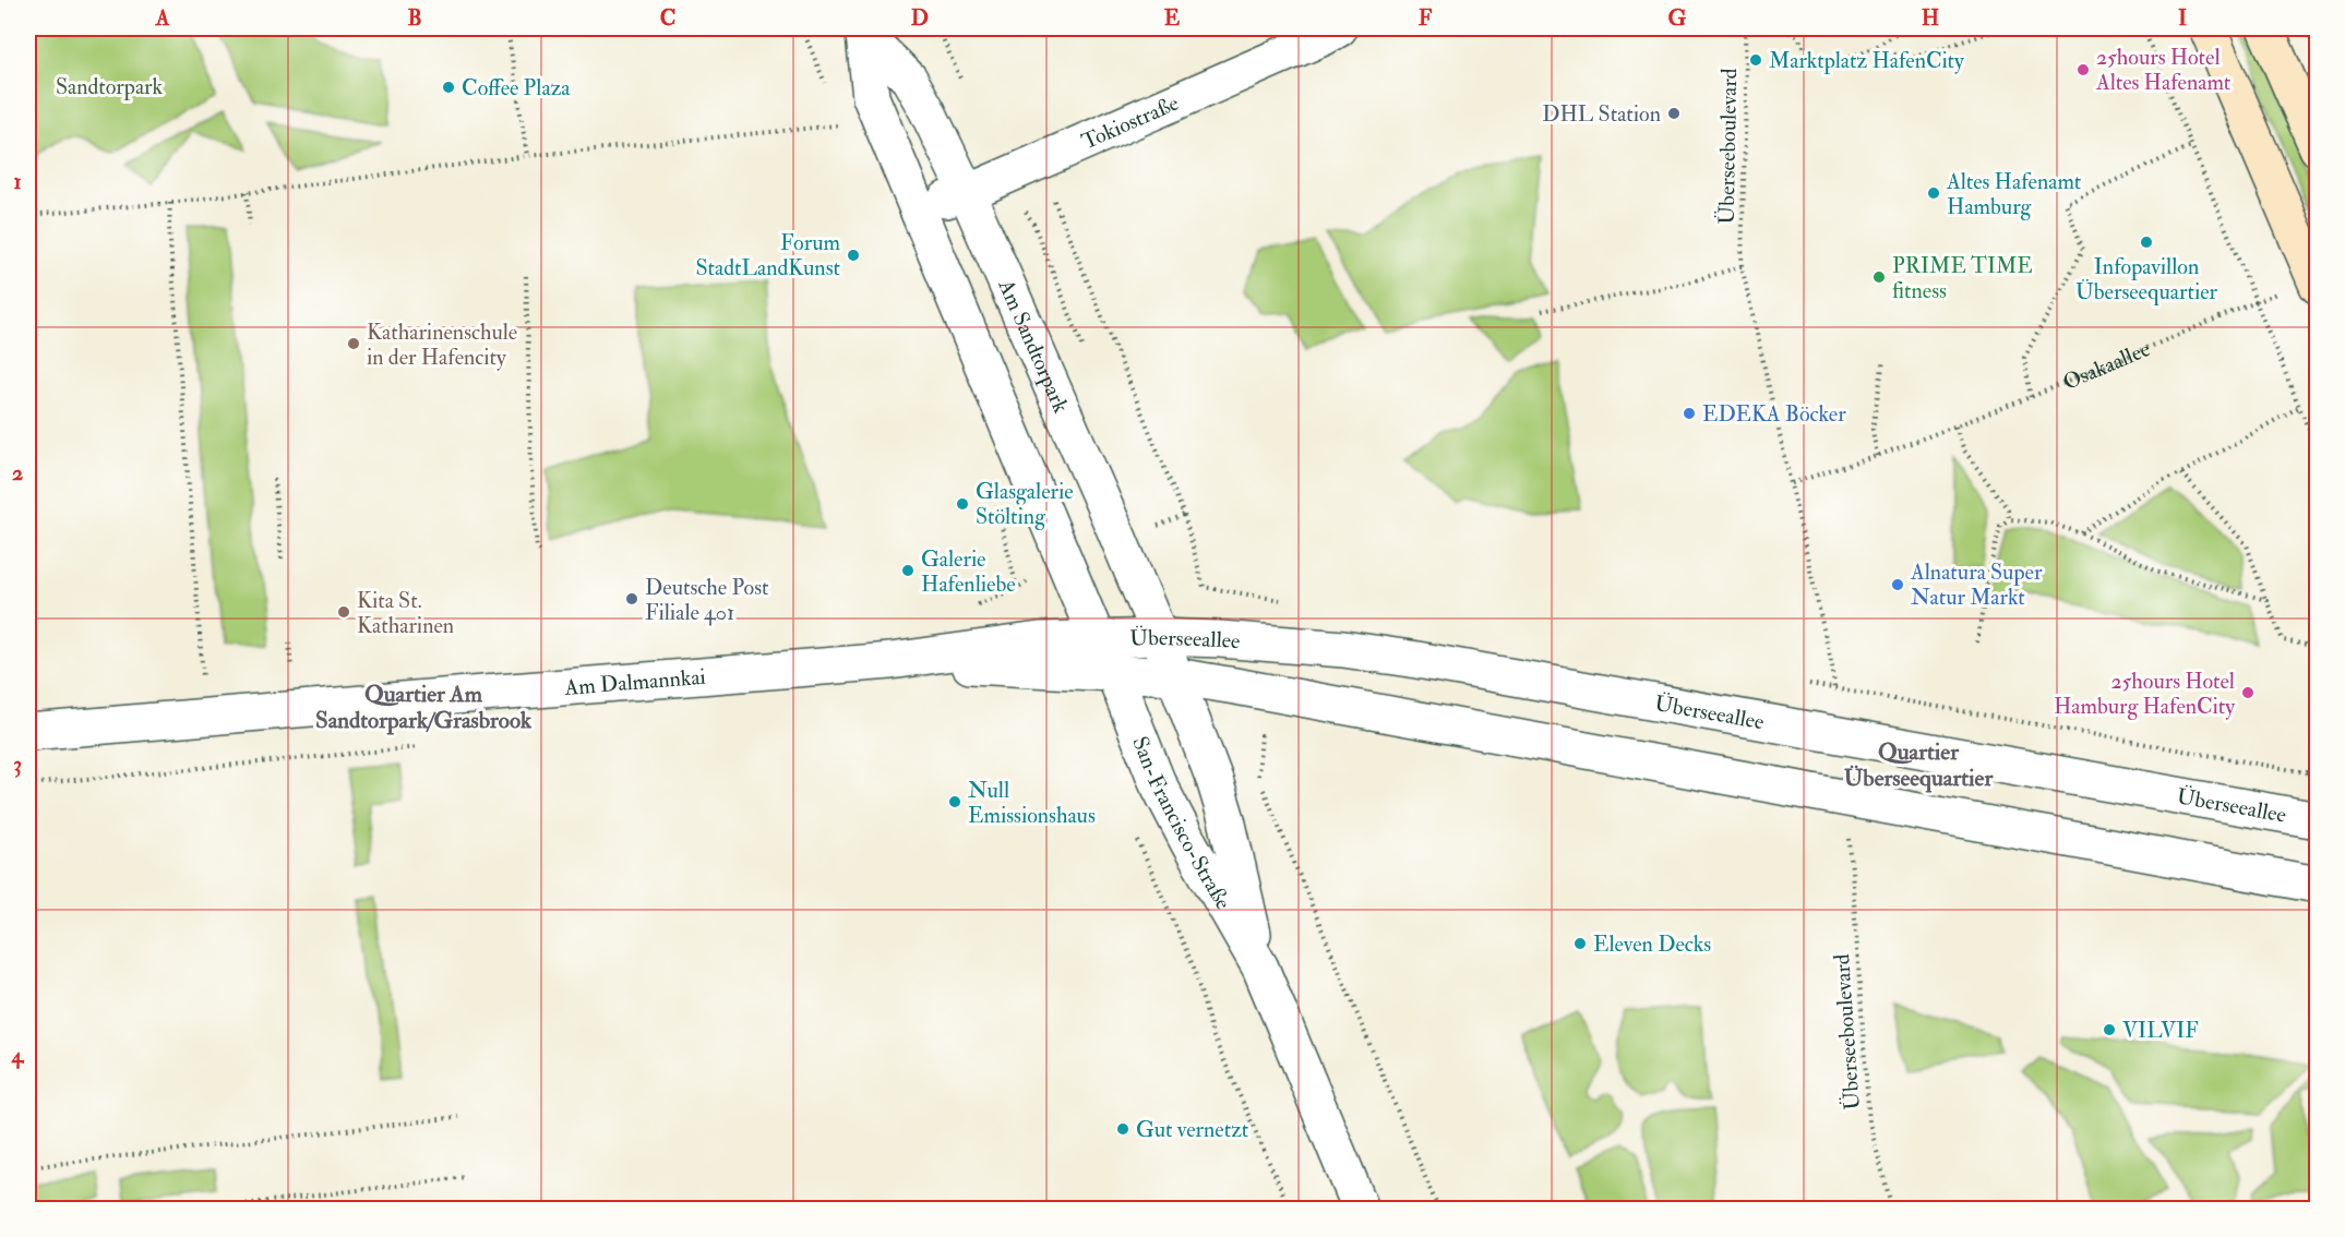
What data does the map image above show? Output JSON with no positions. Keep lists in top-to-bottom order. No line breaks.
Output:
{"streets":{"street":["Tokiostraße","Am Sandtorpark","Überseeallee","Am Dalmannkai","San-Francisco-Straße"],"path":["Überseeboulevard","Osakaallee"]},"crossings":[["Tokiostraße","Am Sandtorpark"],["Am Sandtorpark","Überseeallee"],["Am Sandtorpark","Am Dalmannkai"],["Am Sandtorpark","San-Francisco-Straße"],["Überseeallee","Am Dalmannkai"],["Überseeallee","San-Francisco-Straße"],["Am Dalmannkai","San-Francisco-Straße"]],"districts":["Quartier Am Sandtorpark/Grasbrook","Quartier Überseequartier"],"parks":["Sandtorpark"],"places":["Marktplatz HafenCity","25hours Hotel Altes Hafenamt","Coffee Plaza","DHL Station","Altes Hafenamt Hamburg","Infopavillon Überseequartier","Forum StadtLandKunst","PRIME TIME fitness","Katharinenschule in der Hafencity","EDEKA Böcker","Glasgalerie Stölting","Galerie Hafenliebe","Alnatura Super Natur Markt","Deutsche Post Filiale 401","Kita St. Katharinen","25hours Hotel Hamburg HafenCity","Null Emissionshaus","Eleven Decks","VILVIF","Gut vernetzt"],"grid":{"columns":["A","B","C","D","E","F","G","H","I"],"rows":["1","2","3","4"]}}
